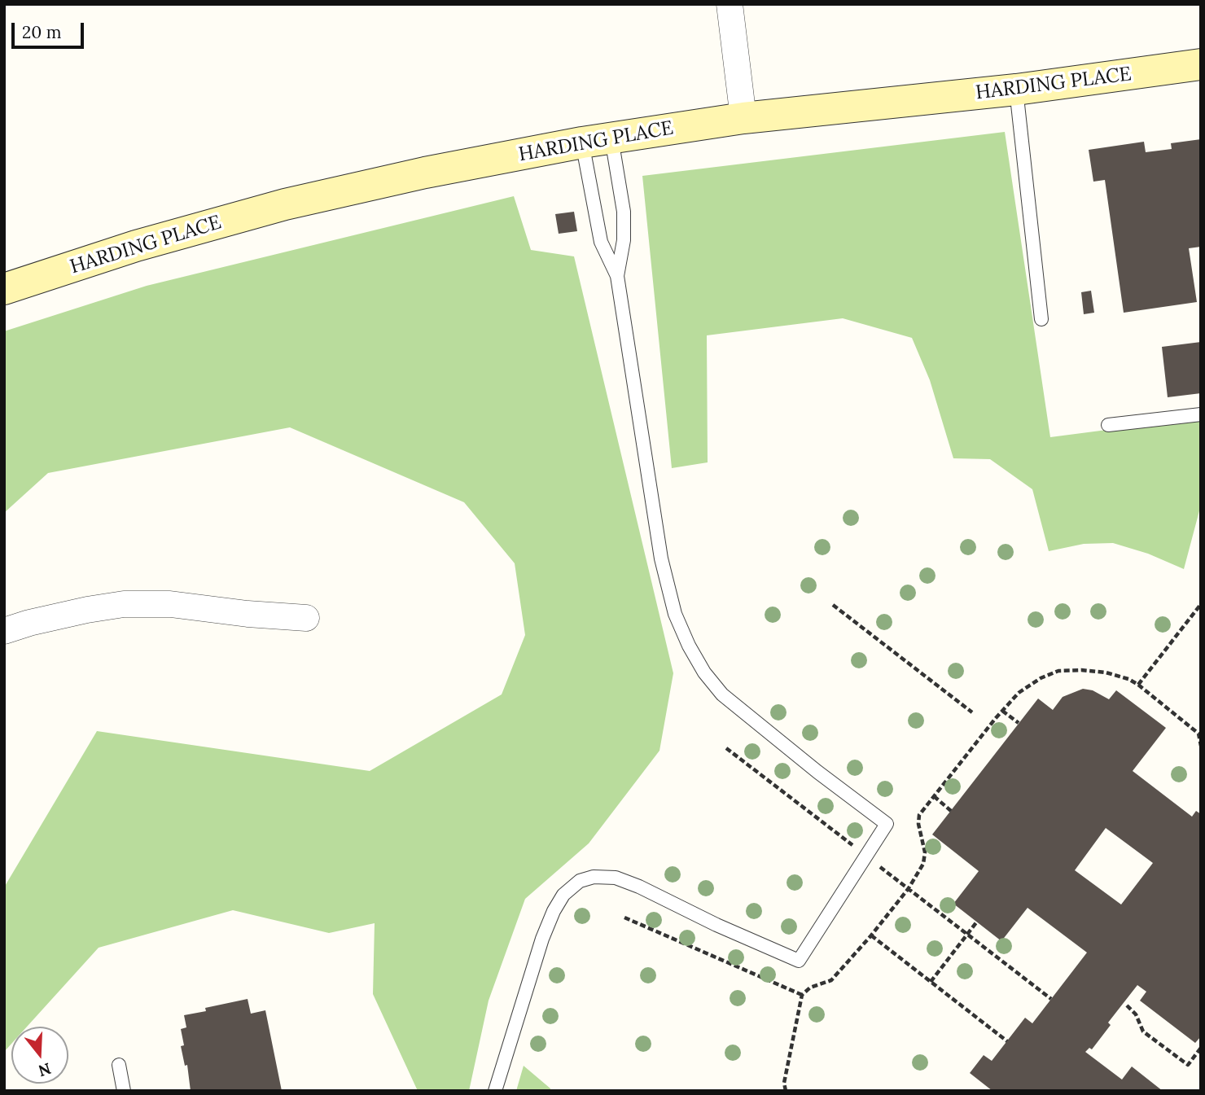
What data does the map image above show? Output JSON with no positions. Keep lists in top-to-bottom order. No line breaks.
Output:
{"streets":{"main road":["HARDING PLACE"]},"scale_bar":"20 m","north":"bottom"}
